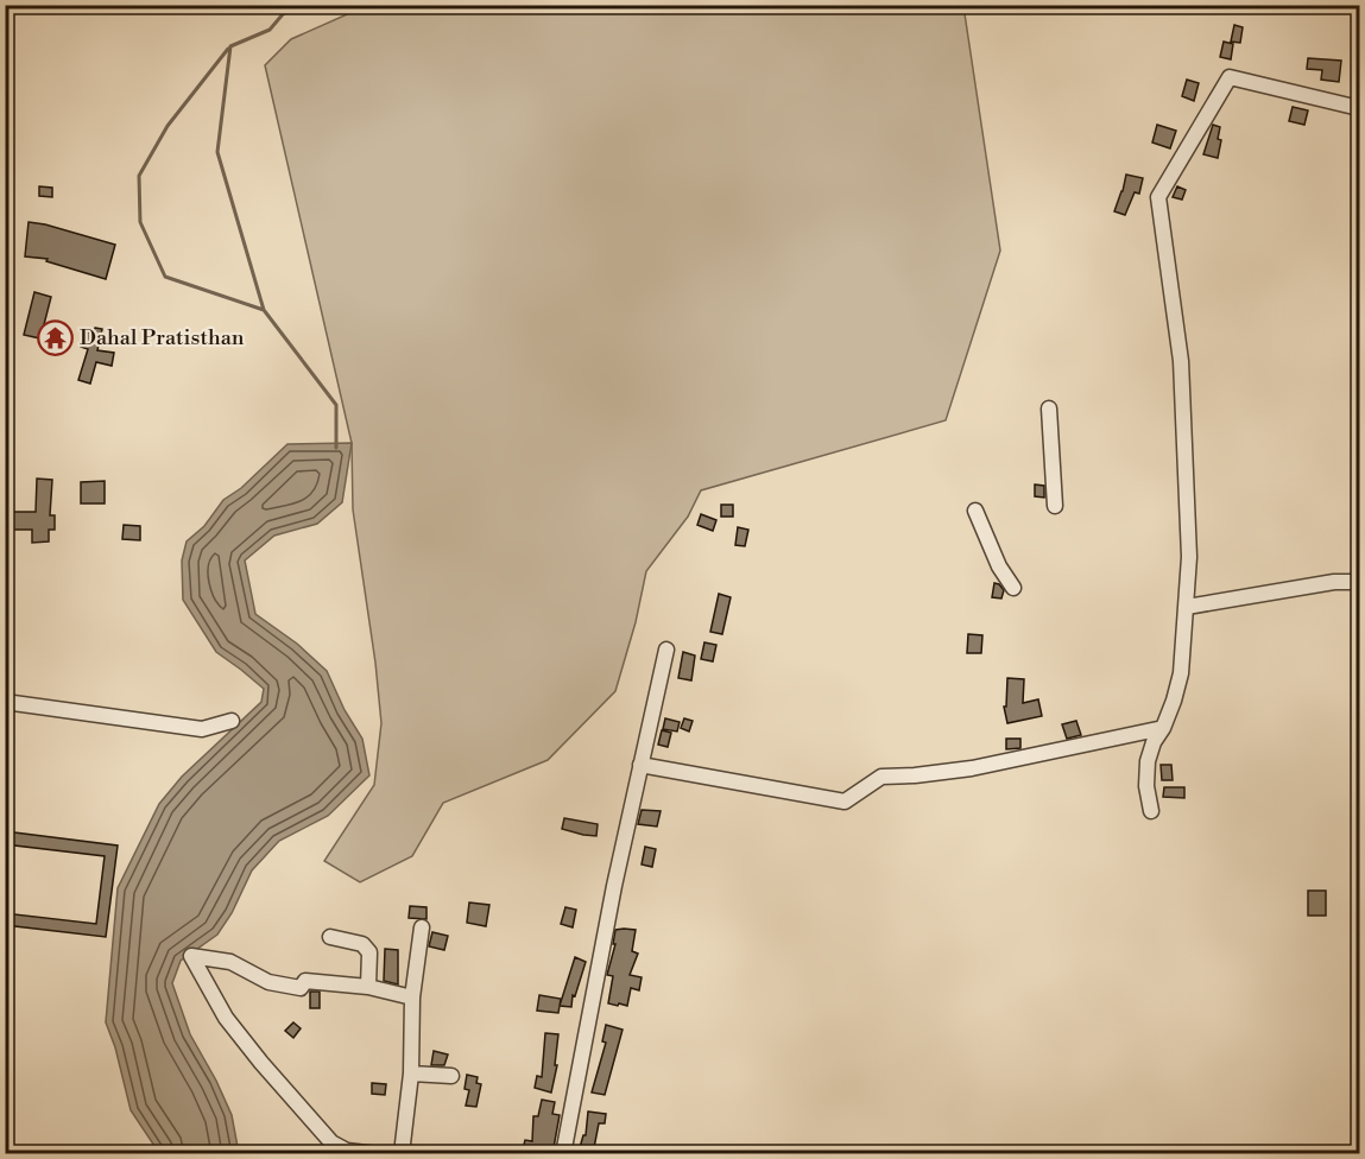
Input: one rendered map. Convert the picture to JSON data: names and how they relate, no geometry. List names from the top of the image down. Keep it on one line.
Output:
{"places":{"temple":["Dahal Pratisthan"]}}
